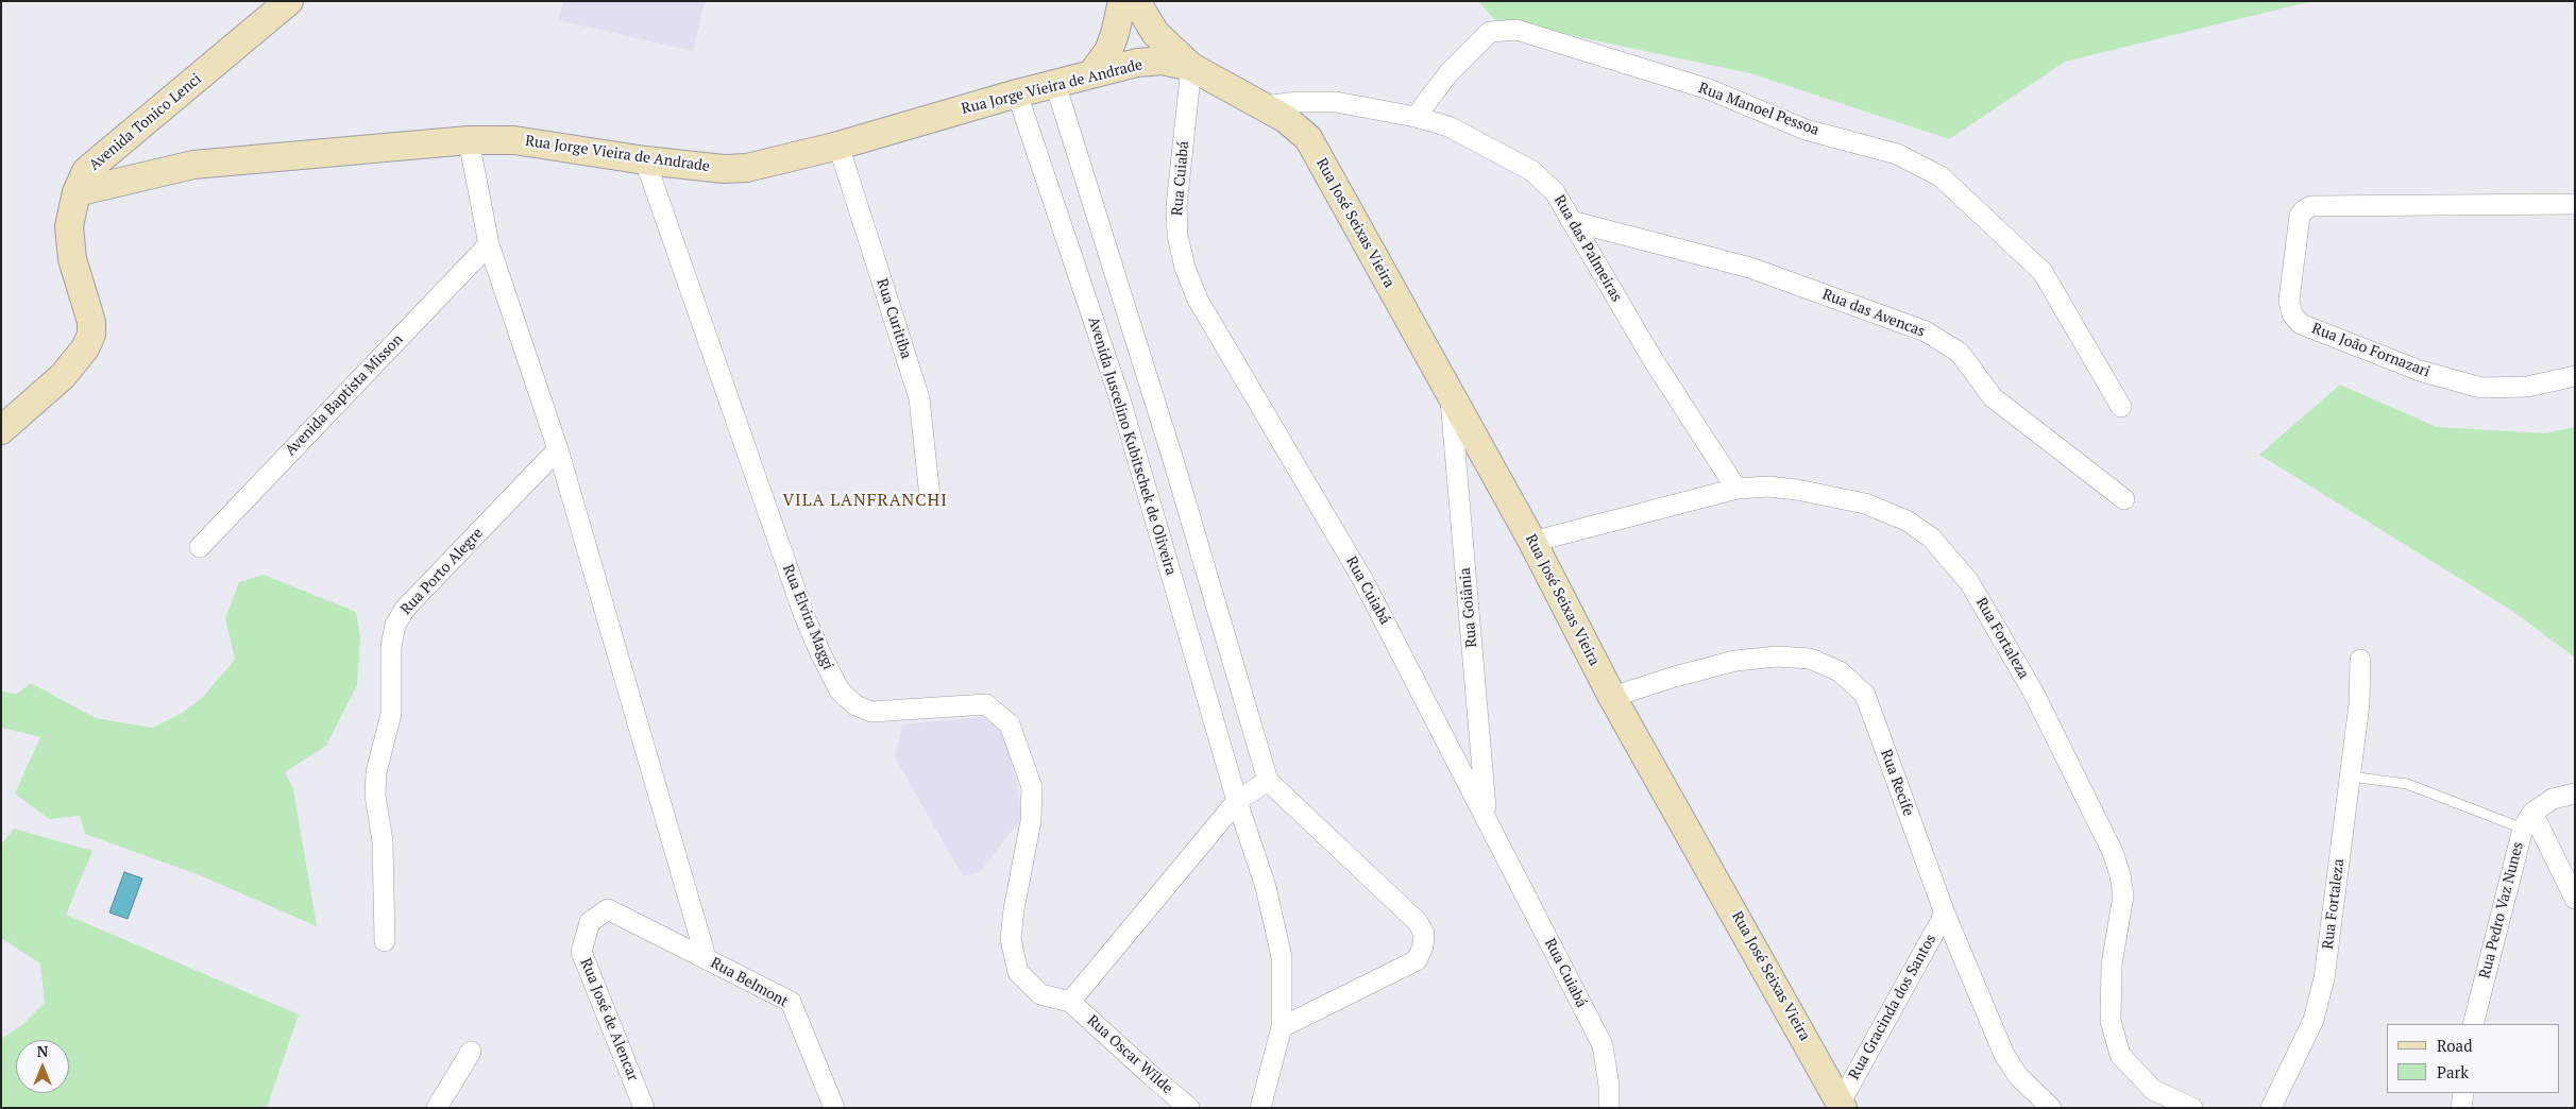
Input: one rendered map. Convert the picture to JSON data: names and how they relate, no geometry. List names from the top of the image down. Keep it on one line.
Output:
{"streets":{"street":["Rua Jorge Vieira de Andrade","Rua Manoel Pessoa","Avenida Tonico Lenci","Rua Cuiabá","Rua José Seixas Vieira","Rua das Palmeiras","Rua das Avencas","Rua Curitiba","Rua João Fornazari","Avenida Baptista Misson","Avenida Juscelino Kubitschek de Oliveira","Rua Porto Alegre","Rua Goiânia","Rua Elvira Maggi","Rua Fortaleza","Rua Recife","Rua Pedro Vaz Nunes","Rua Belmont","Rua Gracinda dos Santos","Rua José de Alencar","Rua Oscar Wilde"]},"crossings":[["Rua Jorge Vieira de Andrade","Avenida Tonico Lenci"],["Rua Jorge Vieira de Andrade","Rua Cuiabá"],["Rua Jorge Vieira de Andrade","Rua José Seixas Vieira"],["Rua Jorge Vieira de Andrade","Rua das Palmeiras"],["Rua Jorge Vieira de Andrade","Rua Curitiba"],["Rua Jorge Vieira de Andrade","Avenida Juscelino Kubitschek de Oliveira"],["Rua Jorge Vieira de Andrade","Rua Elvira Maggi"],["Rua Manoel Pessoa","Rua das Palmeiras"],["Rua Cuiabá","Rua Goiânia"],["Rua José Seixas Vieira","Rua das Palmeiras"],["Rua José Seixas Vieira","Rua Goiânia"],["Rua José Seixas Vieira","Rua Fortaleza"],["Rua José Seixas Vieira","Rua Recife"],["Rua José Seixas Vieira","Rua Gracinda dos Santos"],["Rua das Palmeiras","Rua das Avencas"],["Rua das Palmeiras","Rua Fortaleza"],["Rua Elvira Maggi","Rua Oscar Wilde"],["Rua Recife","Rua Gracinda dos Santos"],["Rua Belmont","Rua José de Alencar"]],"districts":["VILA LANFRANCHI"],"legend":["Road","Park"],"north":"top"}
